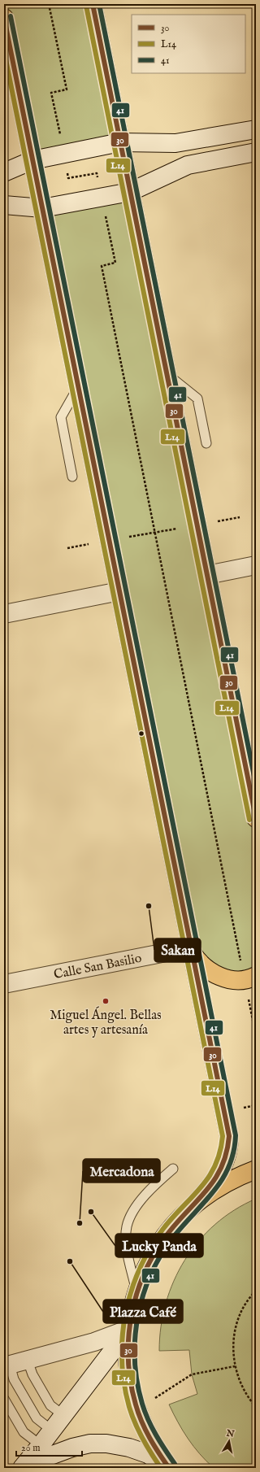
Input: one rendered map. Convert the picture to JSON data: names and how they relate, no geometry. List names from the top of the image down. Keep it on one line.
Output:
{"streets":{"main road":["Calle San Basilio"]},"places":["Sakan","Miguel Ángel. Bellas artes y artesanía","Lucky Panda","Mercadona","Plazza Café"],"lines":["transit line 30","transit line 41","transit line L14"],"legend":["30","L14","41"],"scale_bar":"20 m","north":"top"}
